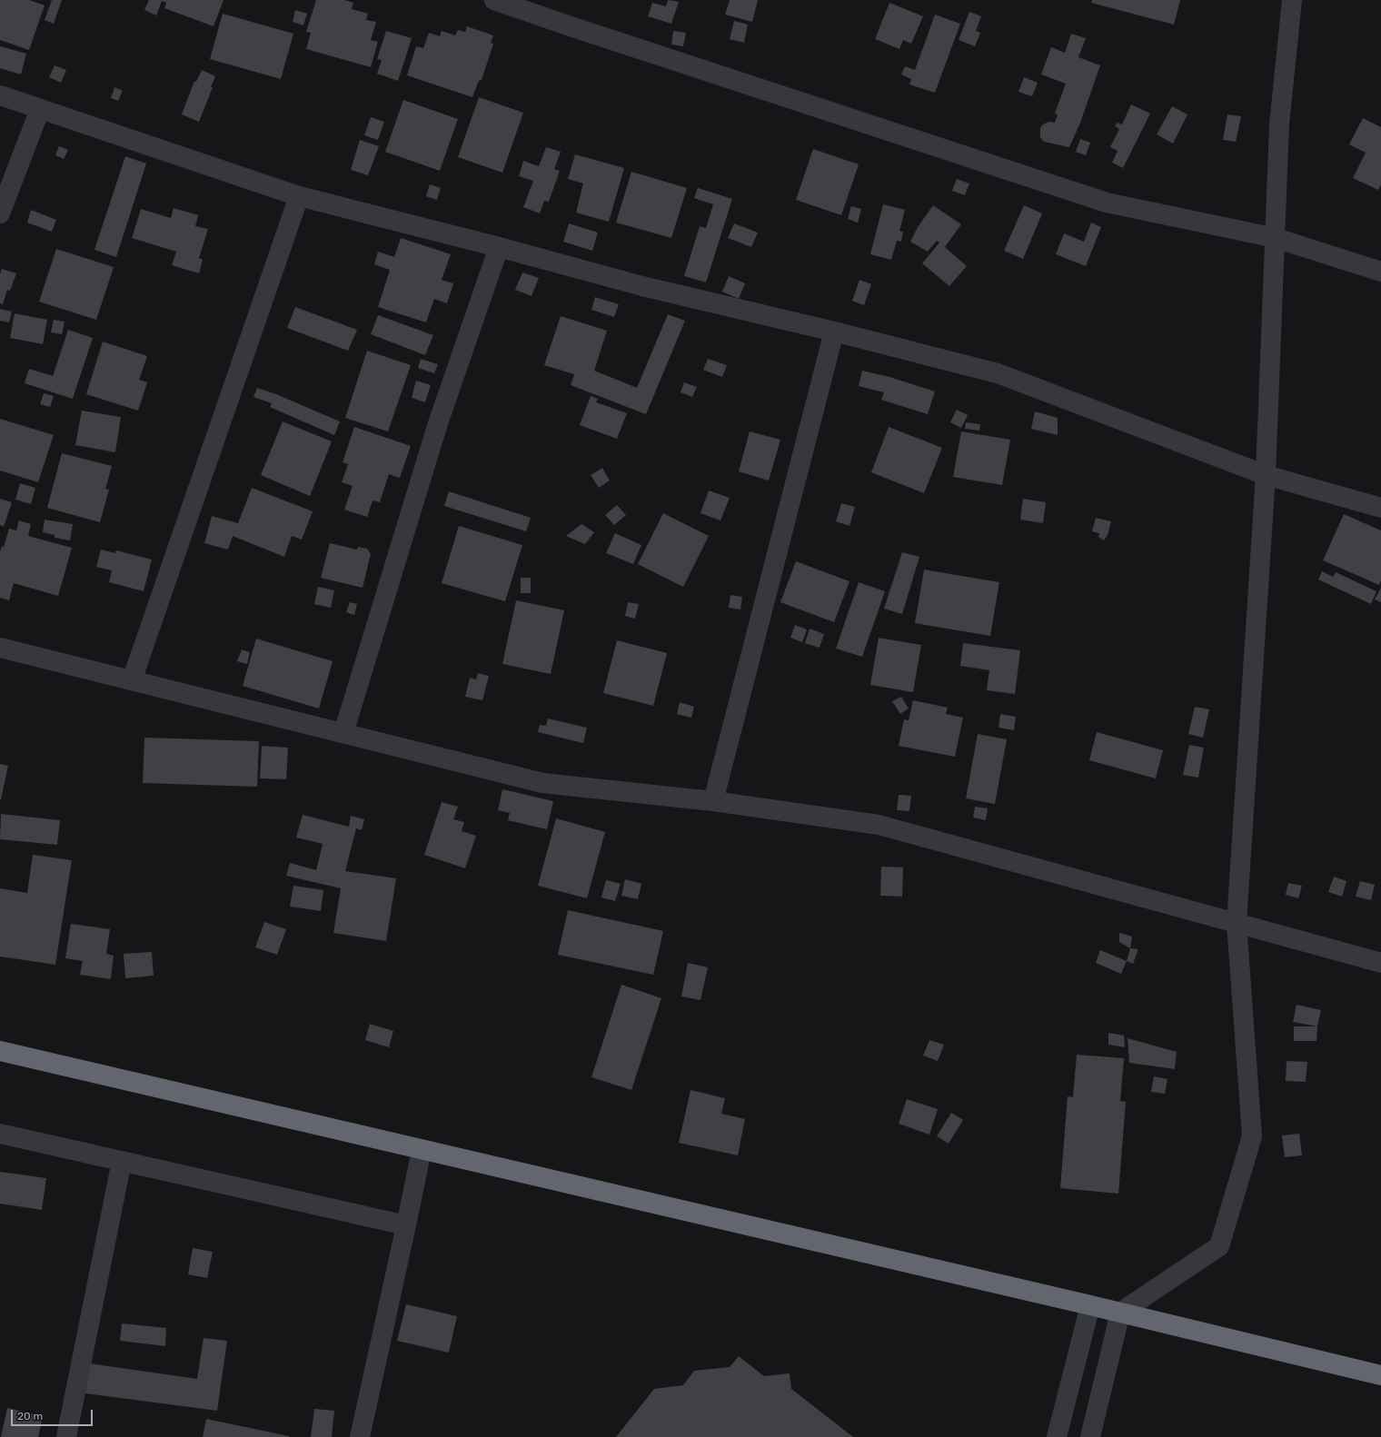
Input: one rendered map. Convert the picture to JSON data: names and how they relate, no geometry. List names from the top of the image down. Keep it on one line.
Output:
{"scale_bar":"20 m"}
